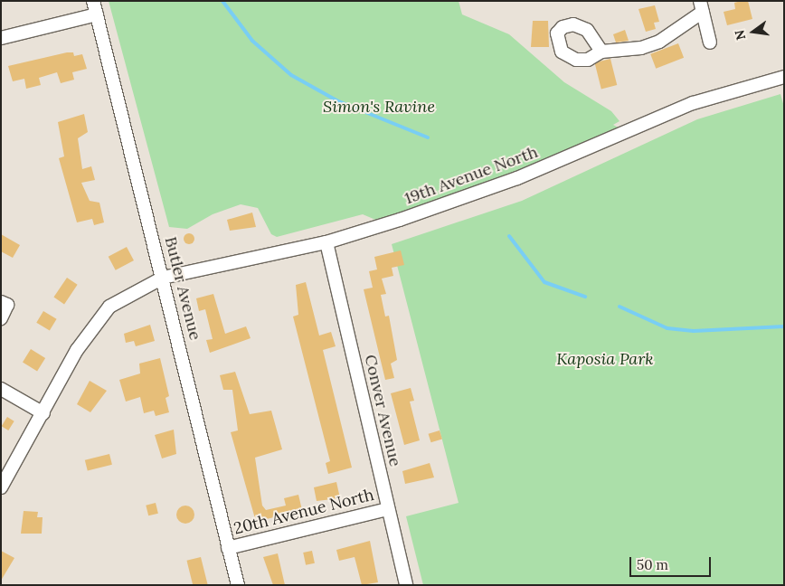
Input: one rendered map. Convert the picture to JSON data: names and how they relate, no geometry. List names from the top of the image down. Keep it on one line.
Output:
{"streets":{"street":["19th Avenue North","Butler Avenue","Conver Avenue","20th Avenue North"]},"crossings":[["19th Avenue North","Butler Avenue"],["19th Avenue North","Conver Avenue"],["Butler Avenue","20th Avenue North"],["Conver Avenue","20th Avenue North"]],"parks":["Simon's Ravine","Kaposia Park"],"scale_bar":"50 m","north":"left"}
